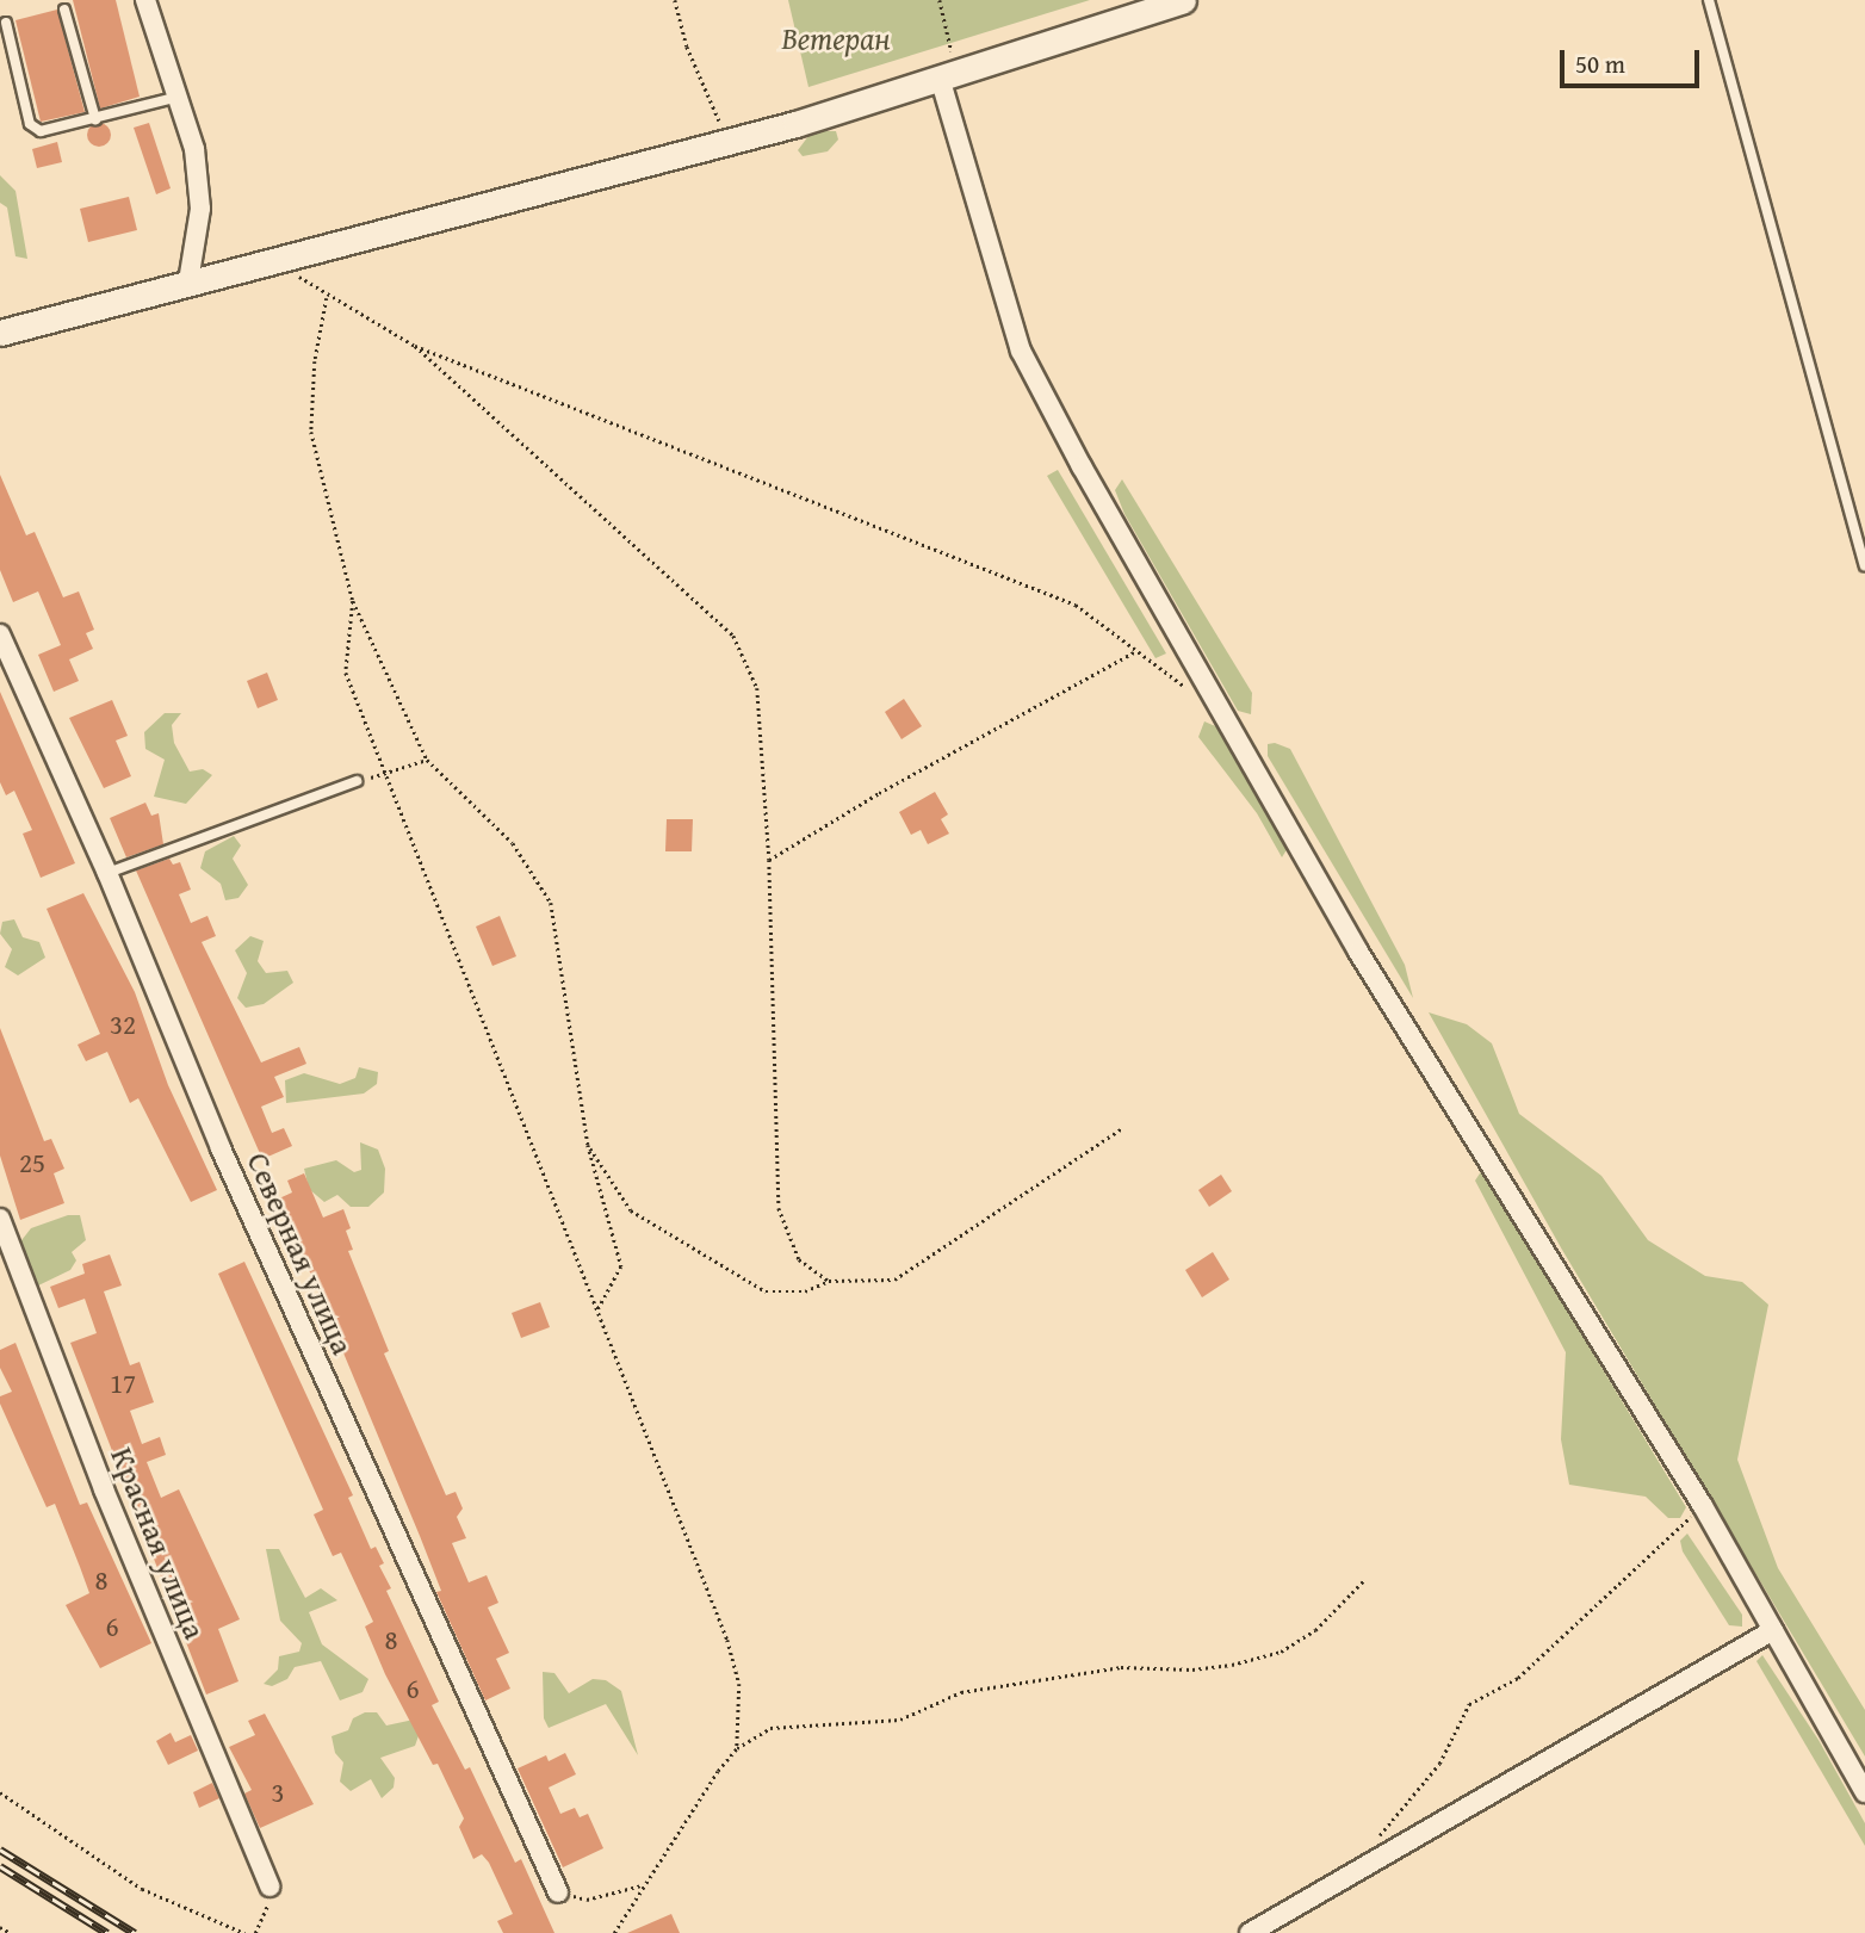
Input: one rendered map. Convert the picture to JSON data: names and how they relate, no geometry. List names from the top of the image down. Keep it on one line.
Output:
{"streets":{"street":["Северная улица","Красная улица"]},"parks":["Ветеран"],"house_numbers":["32","25","17","8","6","8","6","3"],"scale_bar":"50 m"}
